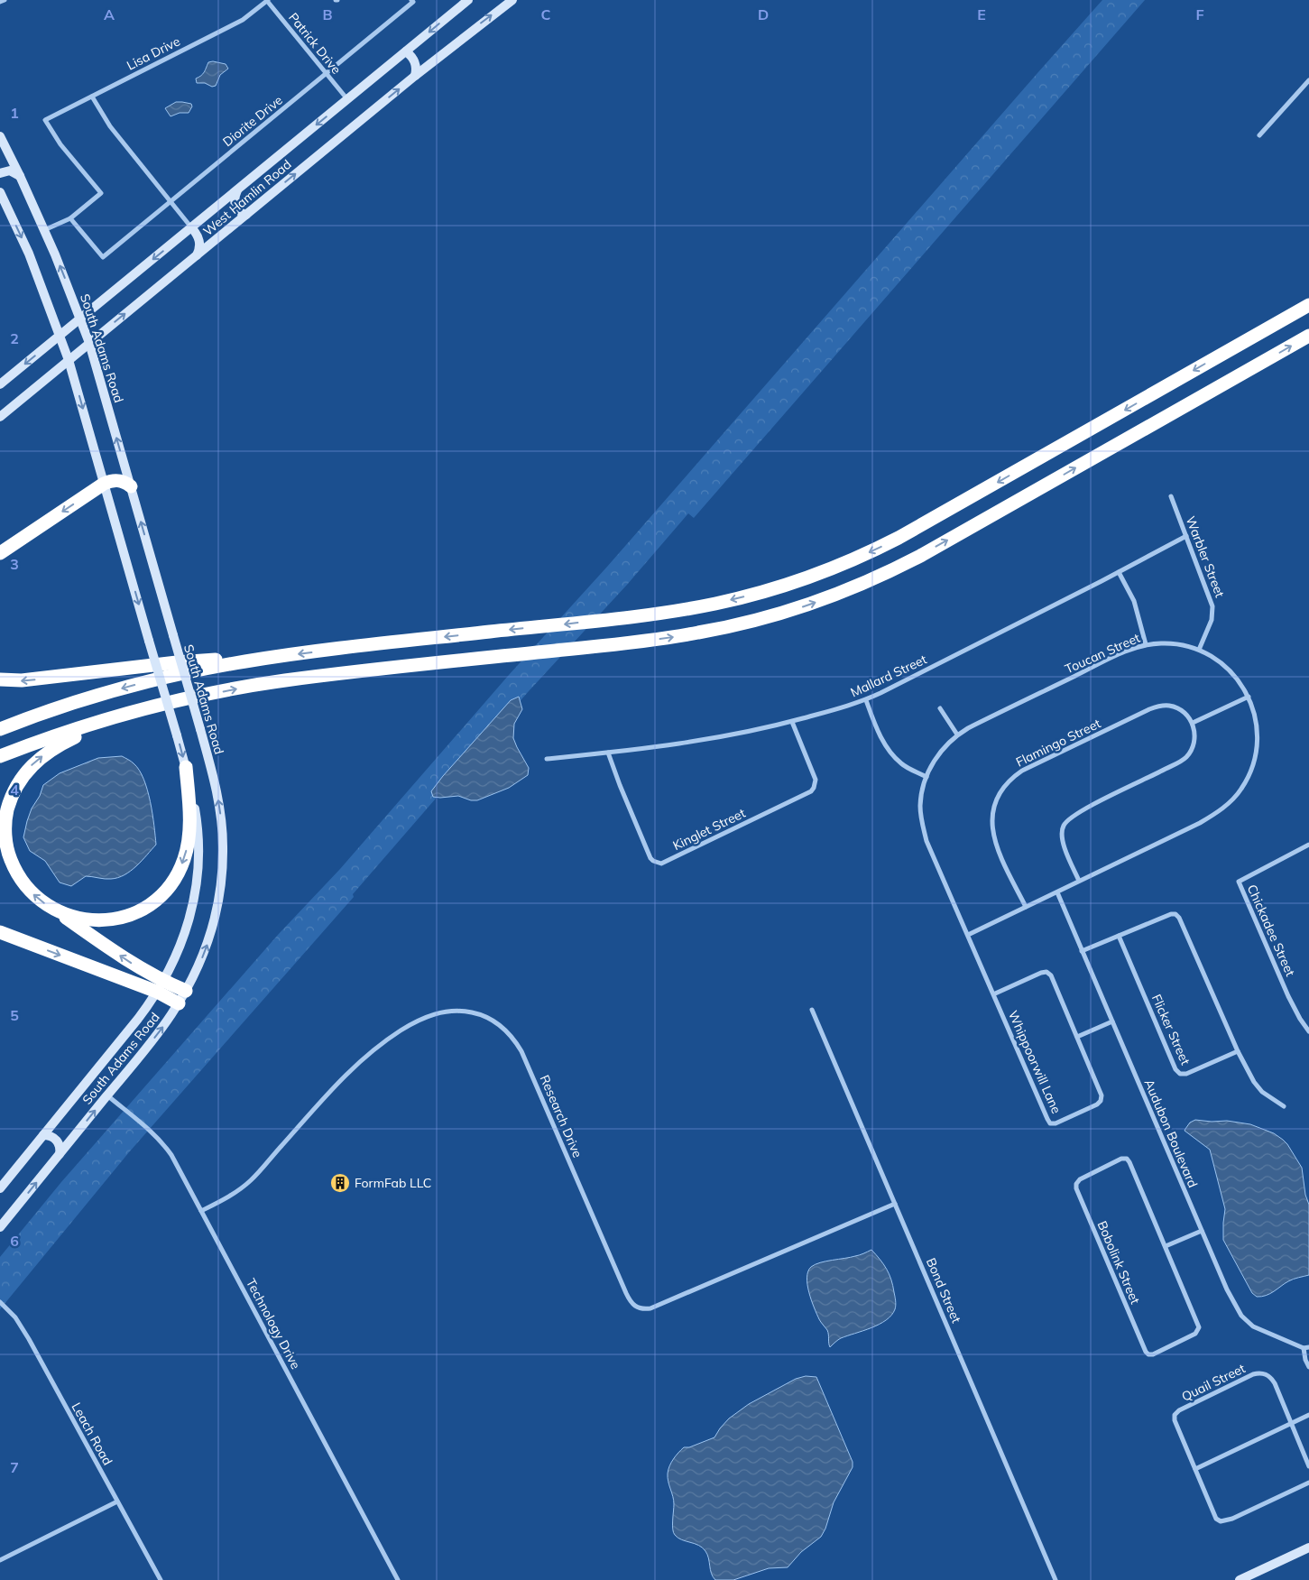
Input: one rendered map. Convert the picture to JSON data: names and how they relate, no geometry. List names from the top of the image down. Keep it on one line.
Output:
{"streets":{"main road":["West Hamlin Road","South Adams Road"],"street":["Patrick Drive","Lisa Drive","Diorite Drive","Warbler Street","Toucan Street","Mallard Street","Flamingo Street","Kinglet Street","Chickadee Street","Flicker Street","Whippoorwill Lane","Research Drive","Audubon Boulevard","Bobolink Street","Bond Street","Technology Drive","Quail Street","Leach Road"]},"crossings":[["Patrick Drive","Lisa Drive"],["Patrick Drive","Diorite Drive"],["Patrick Drive","West Hamlin Road"],["Lisa Drive","Diorite Drive"],["West Hamlin Road","South Adams Road"],["South Adams Road","Technology Drive"],["Warbler Street","Toucan Street"],["Warbler Street","Mallard Street"],["Toucan Street","Flamingo Street"],["Toucan Street","Whippoorwill Lane"],["Toucan Street","Audubon Boulevard"],["Mallard Street","Kinglet Street"],["Research Drive","Bond Street"],["Research Drive","Technology Drive"]],"places":{"building":["FormFab LLC"]},"grid":{"columns":["A","B","C","D","E","F"],"rows":["1","2","3","4","5","6","7"]}}
